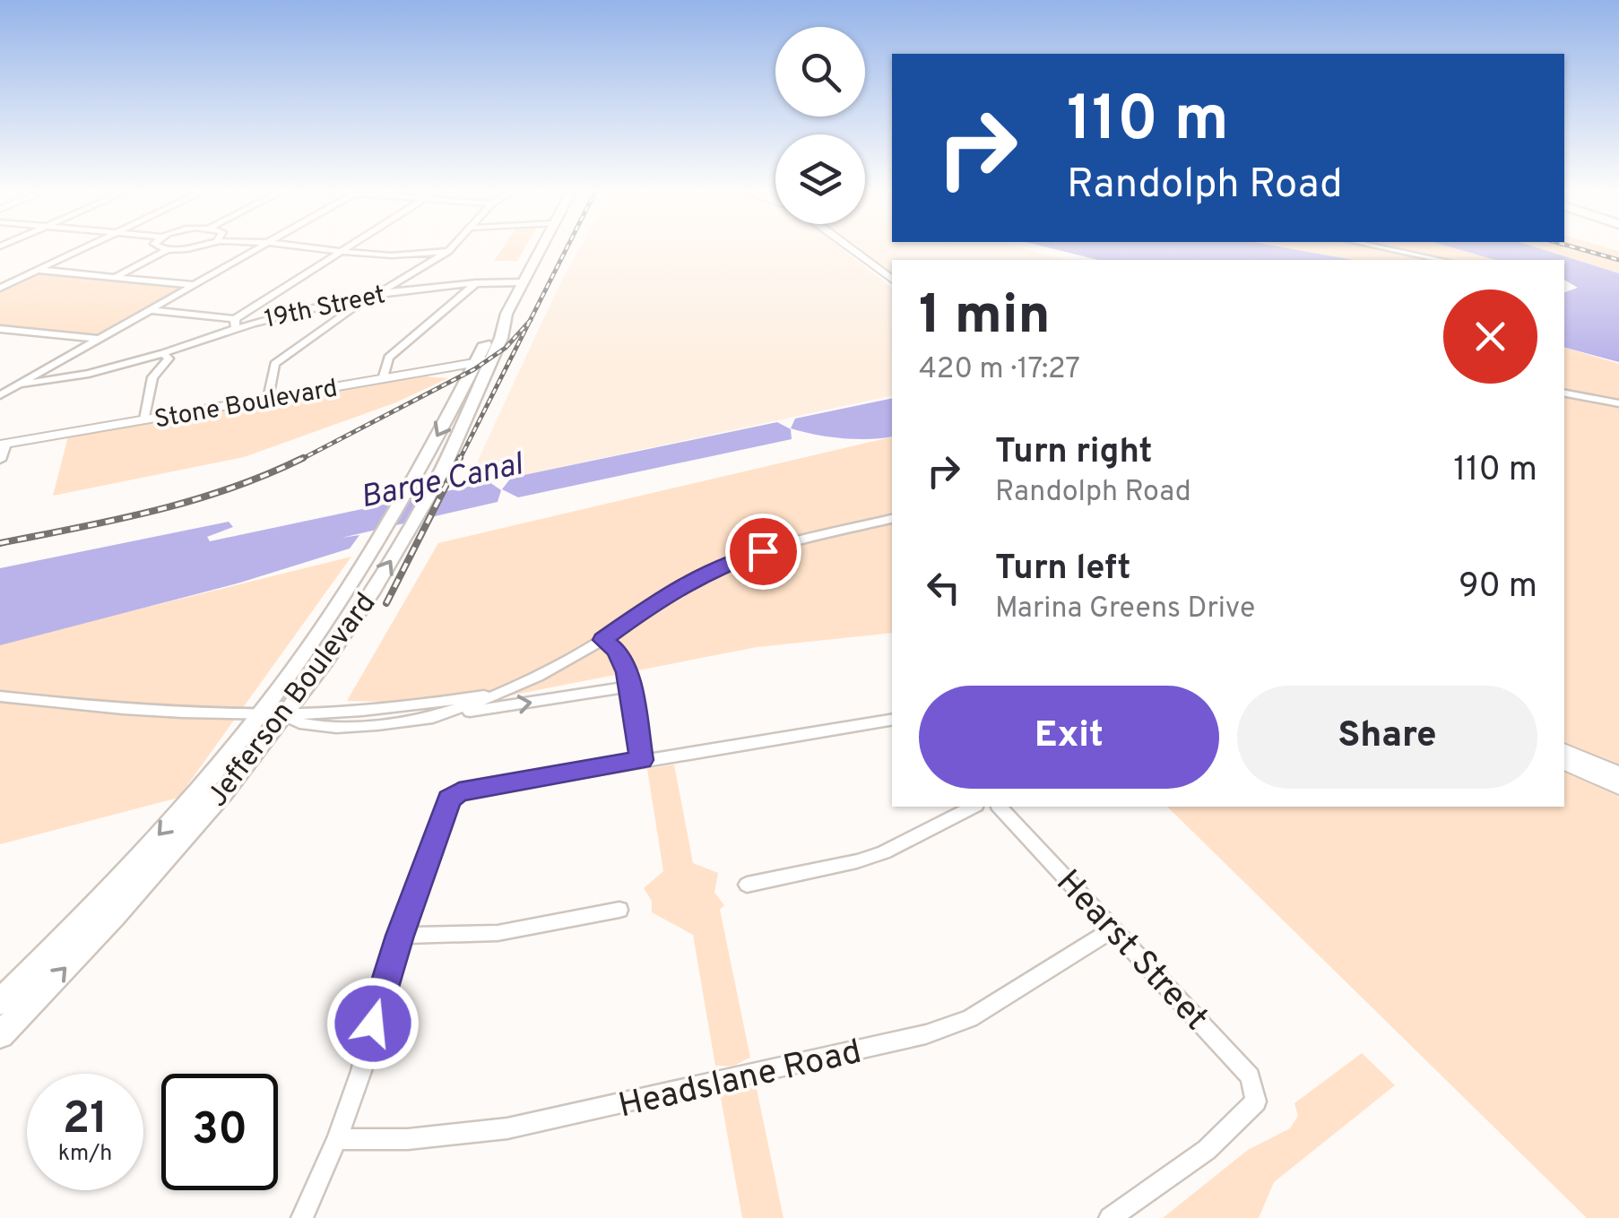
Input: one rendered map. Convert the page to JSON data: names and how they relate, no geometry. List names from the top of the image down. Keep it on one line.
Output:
{"streets":{"main road":["Jefferson Boulevard"],"street":["19th Street","Stone Boulevard","Hearst Street","Headslane Road"]},"crossings":[["19th Street","Jefferson Boulevard"],["Stone Boulevard","Jefferson Boulevard"],["Hearst Street","Headslane Road"]],"water":["Barge Canal"],"page":{"turn":["110 m","Randolph Road"],"heading":["1 min","420 m · 17:27"],"list":[{"name":"Turn right","note":"Randolph Road","value":"110 m"},{"name":"Turn left","note":"Marina Greens Drive","value":"90 m"}],"buttons":["Exit","Share"],"speed":"21 km/h","limit":"30"}}
